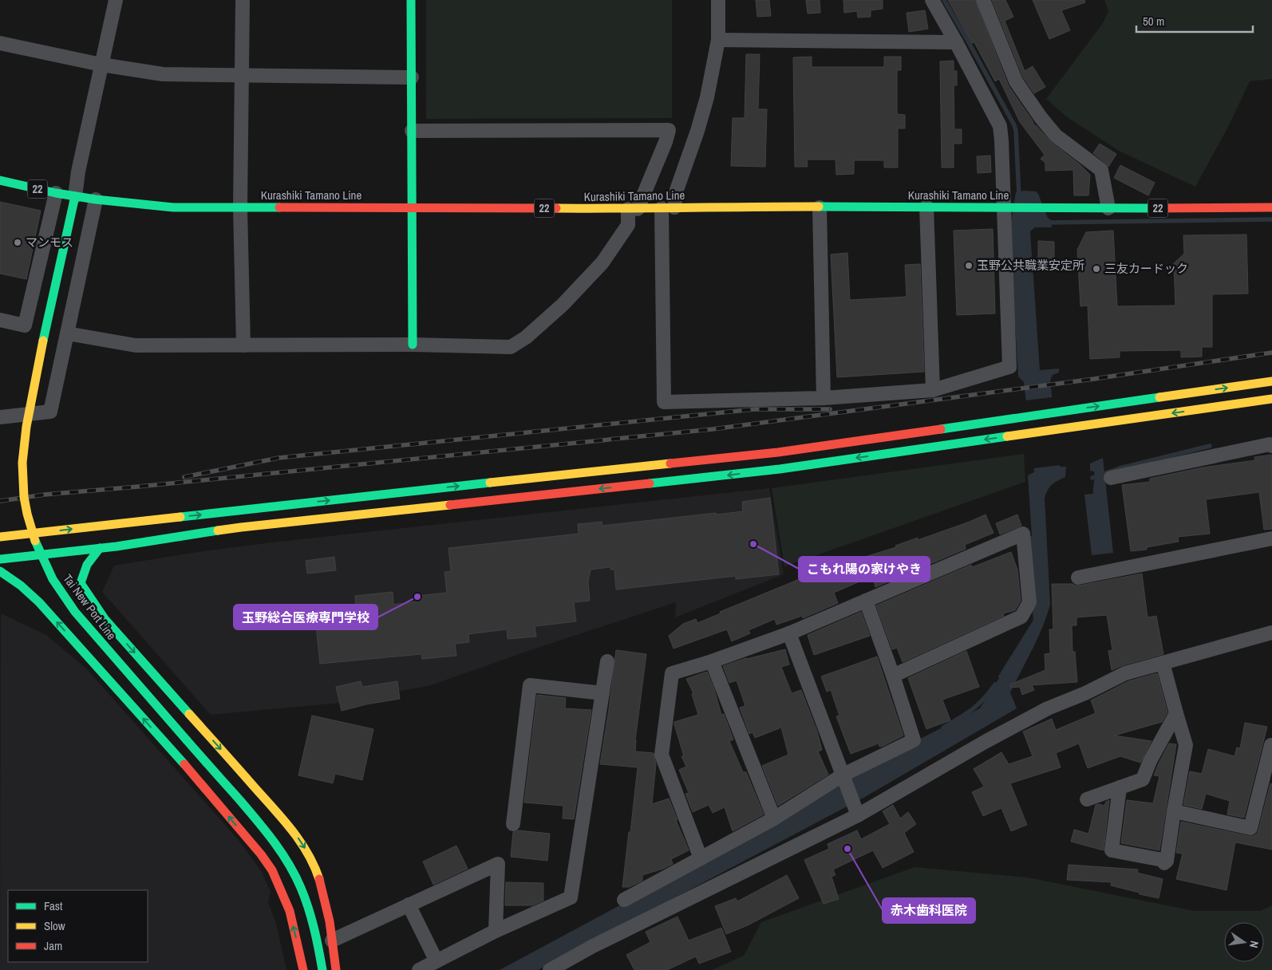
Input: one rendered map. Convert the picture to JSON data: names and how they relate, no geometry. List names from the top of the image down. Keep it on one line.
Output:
{"streets":{"main road":["22","Kurashiki Tamano Line","Tai New Port Line"]},"crossings":[["Kurashiki Tamano Line","Tai New Port Line"]],"places":["マンモス","玉野公共職業安定所","三友カードック","こもれ陽の家けやき","玉野総合医療専門学校","赤木歯科医院"],"legend":["Fast","Slow","Jam"],"scale_bar":"50 m","north":"right"}
